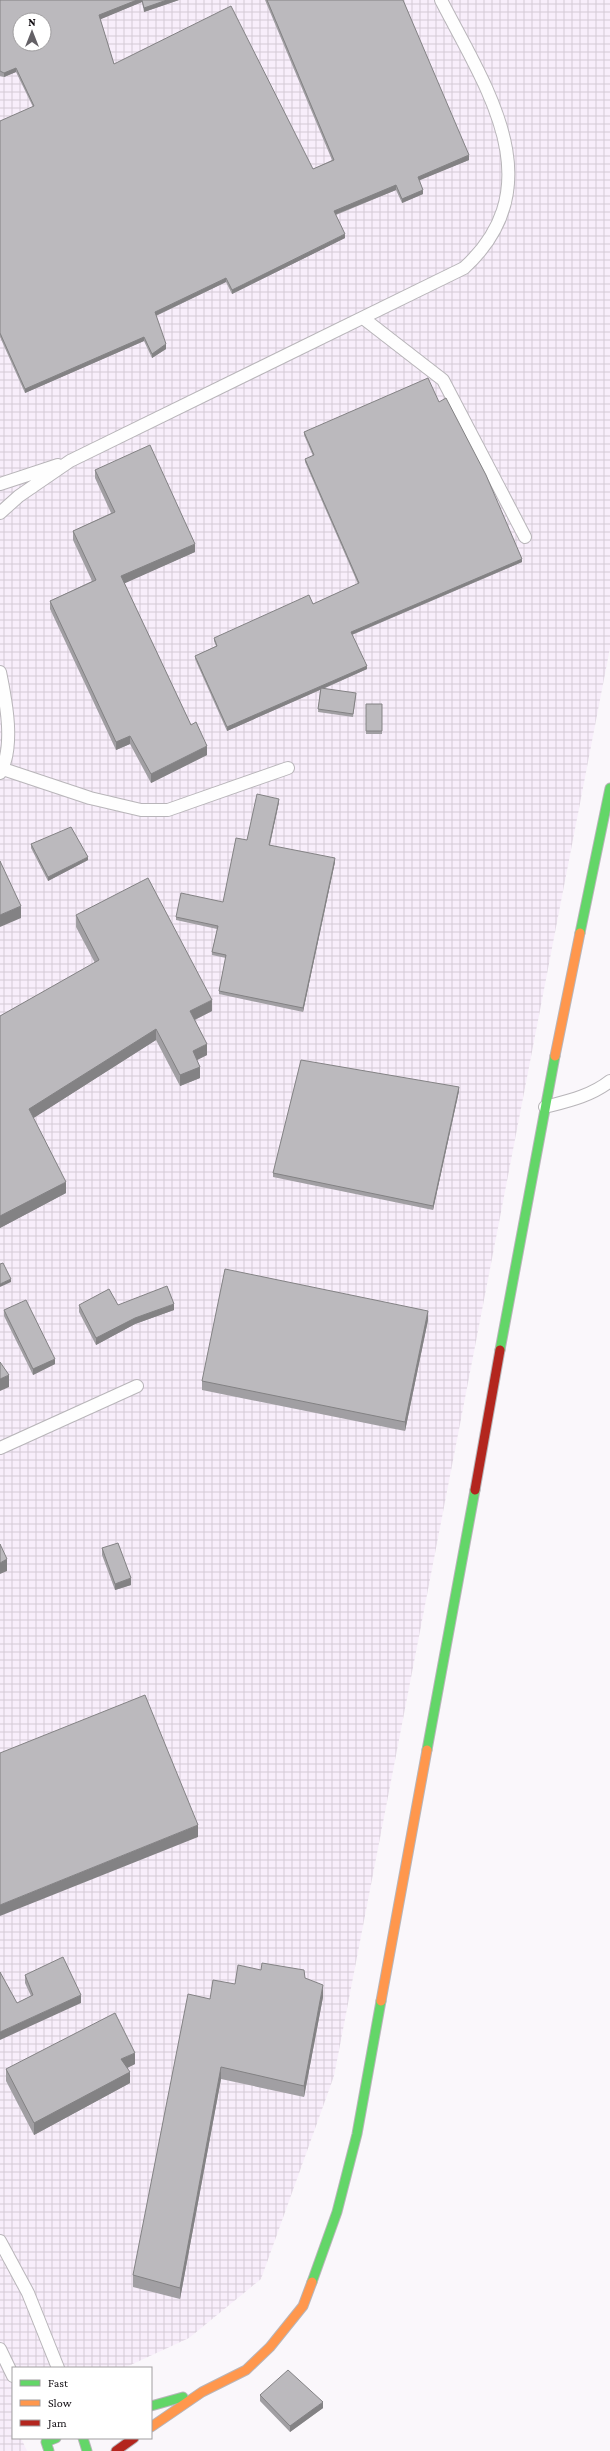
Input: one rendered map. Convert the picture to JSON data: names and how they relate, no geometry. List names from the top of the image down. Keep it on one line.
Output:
{"legend":["Fast","Slow","Jam"],"north":"top"}
